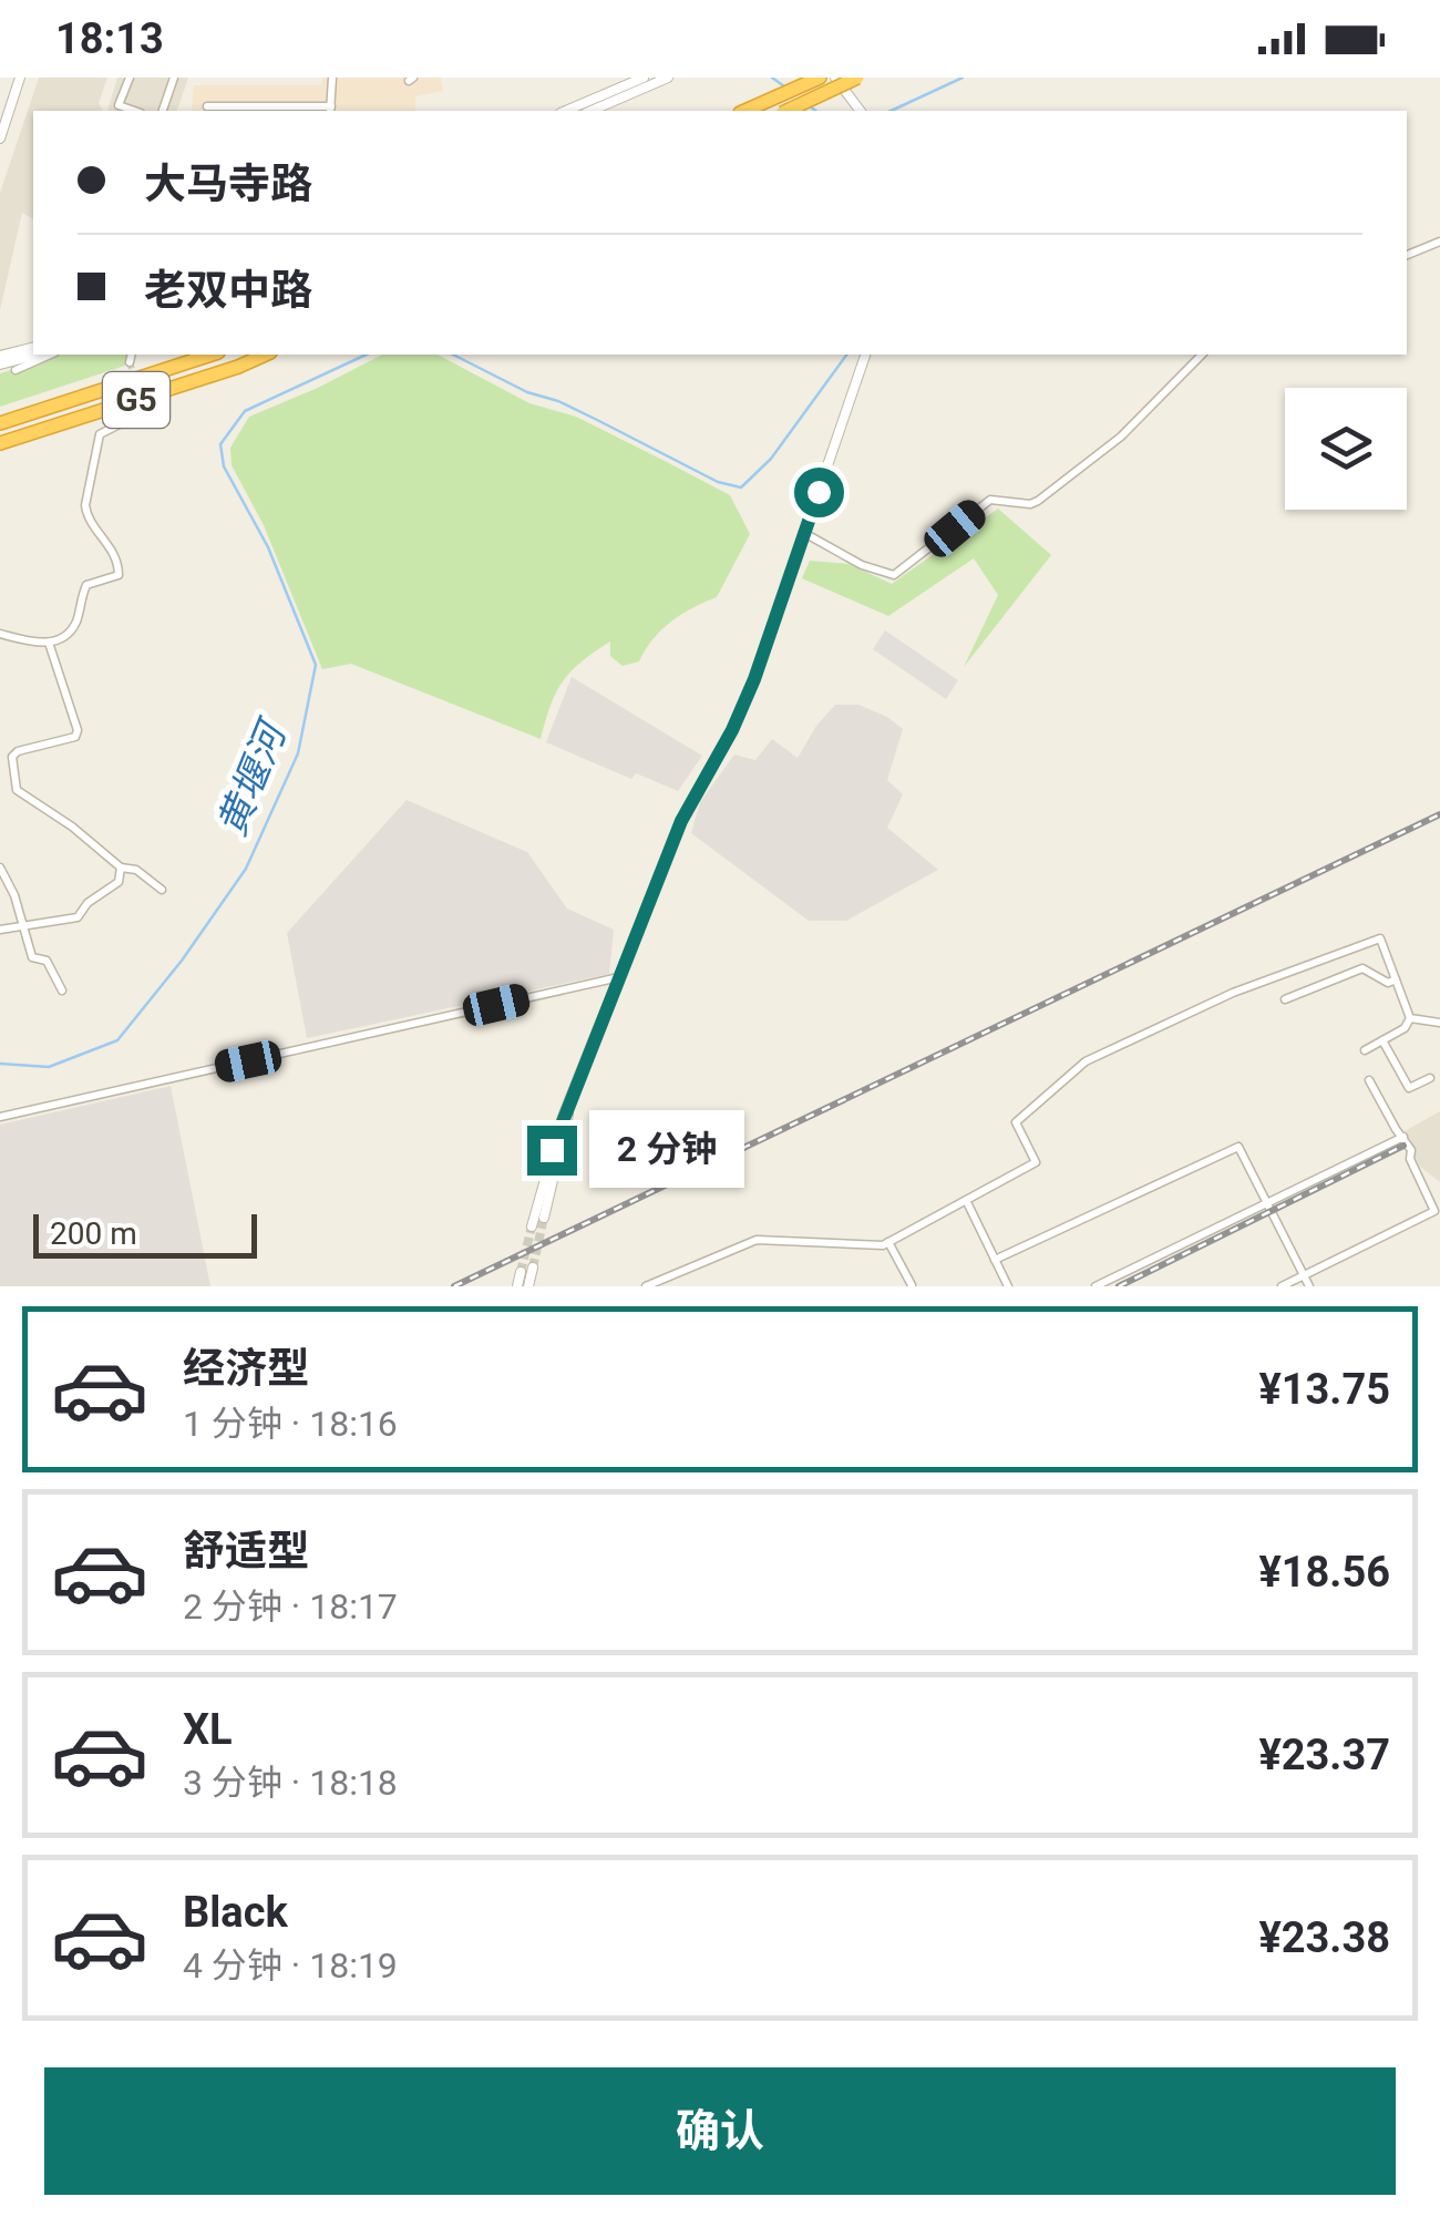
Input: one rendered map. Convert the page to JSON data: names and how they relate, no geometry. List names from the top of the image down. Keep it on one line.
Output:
{"streets":{"highway":["G5"]},"water":["黄堰河"],"scale_bar":"200 m","page":{"status":"18:13","banner":["大马寺路","老双中路"],"bubble":"2 分钟","scale":"200 m","list":[{"name":"经济型","note":"1 分钟 · 18:16","value":"¥13.75"},{"name":"舒适型","note":"2 分钟 · 18:17","value":"¥18.56"},{"name":"XL","note":"3 分钟 · 18:18","value":"¥23.37"},{"name":"Black","note":"4 分钟 · 18:19","value":"¥23.38"}],"buttons":"确认"}}
